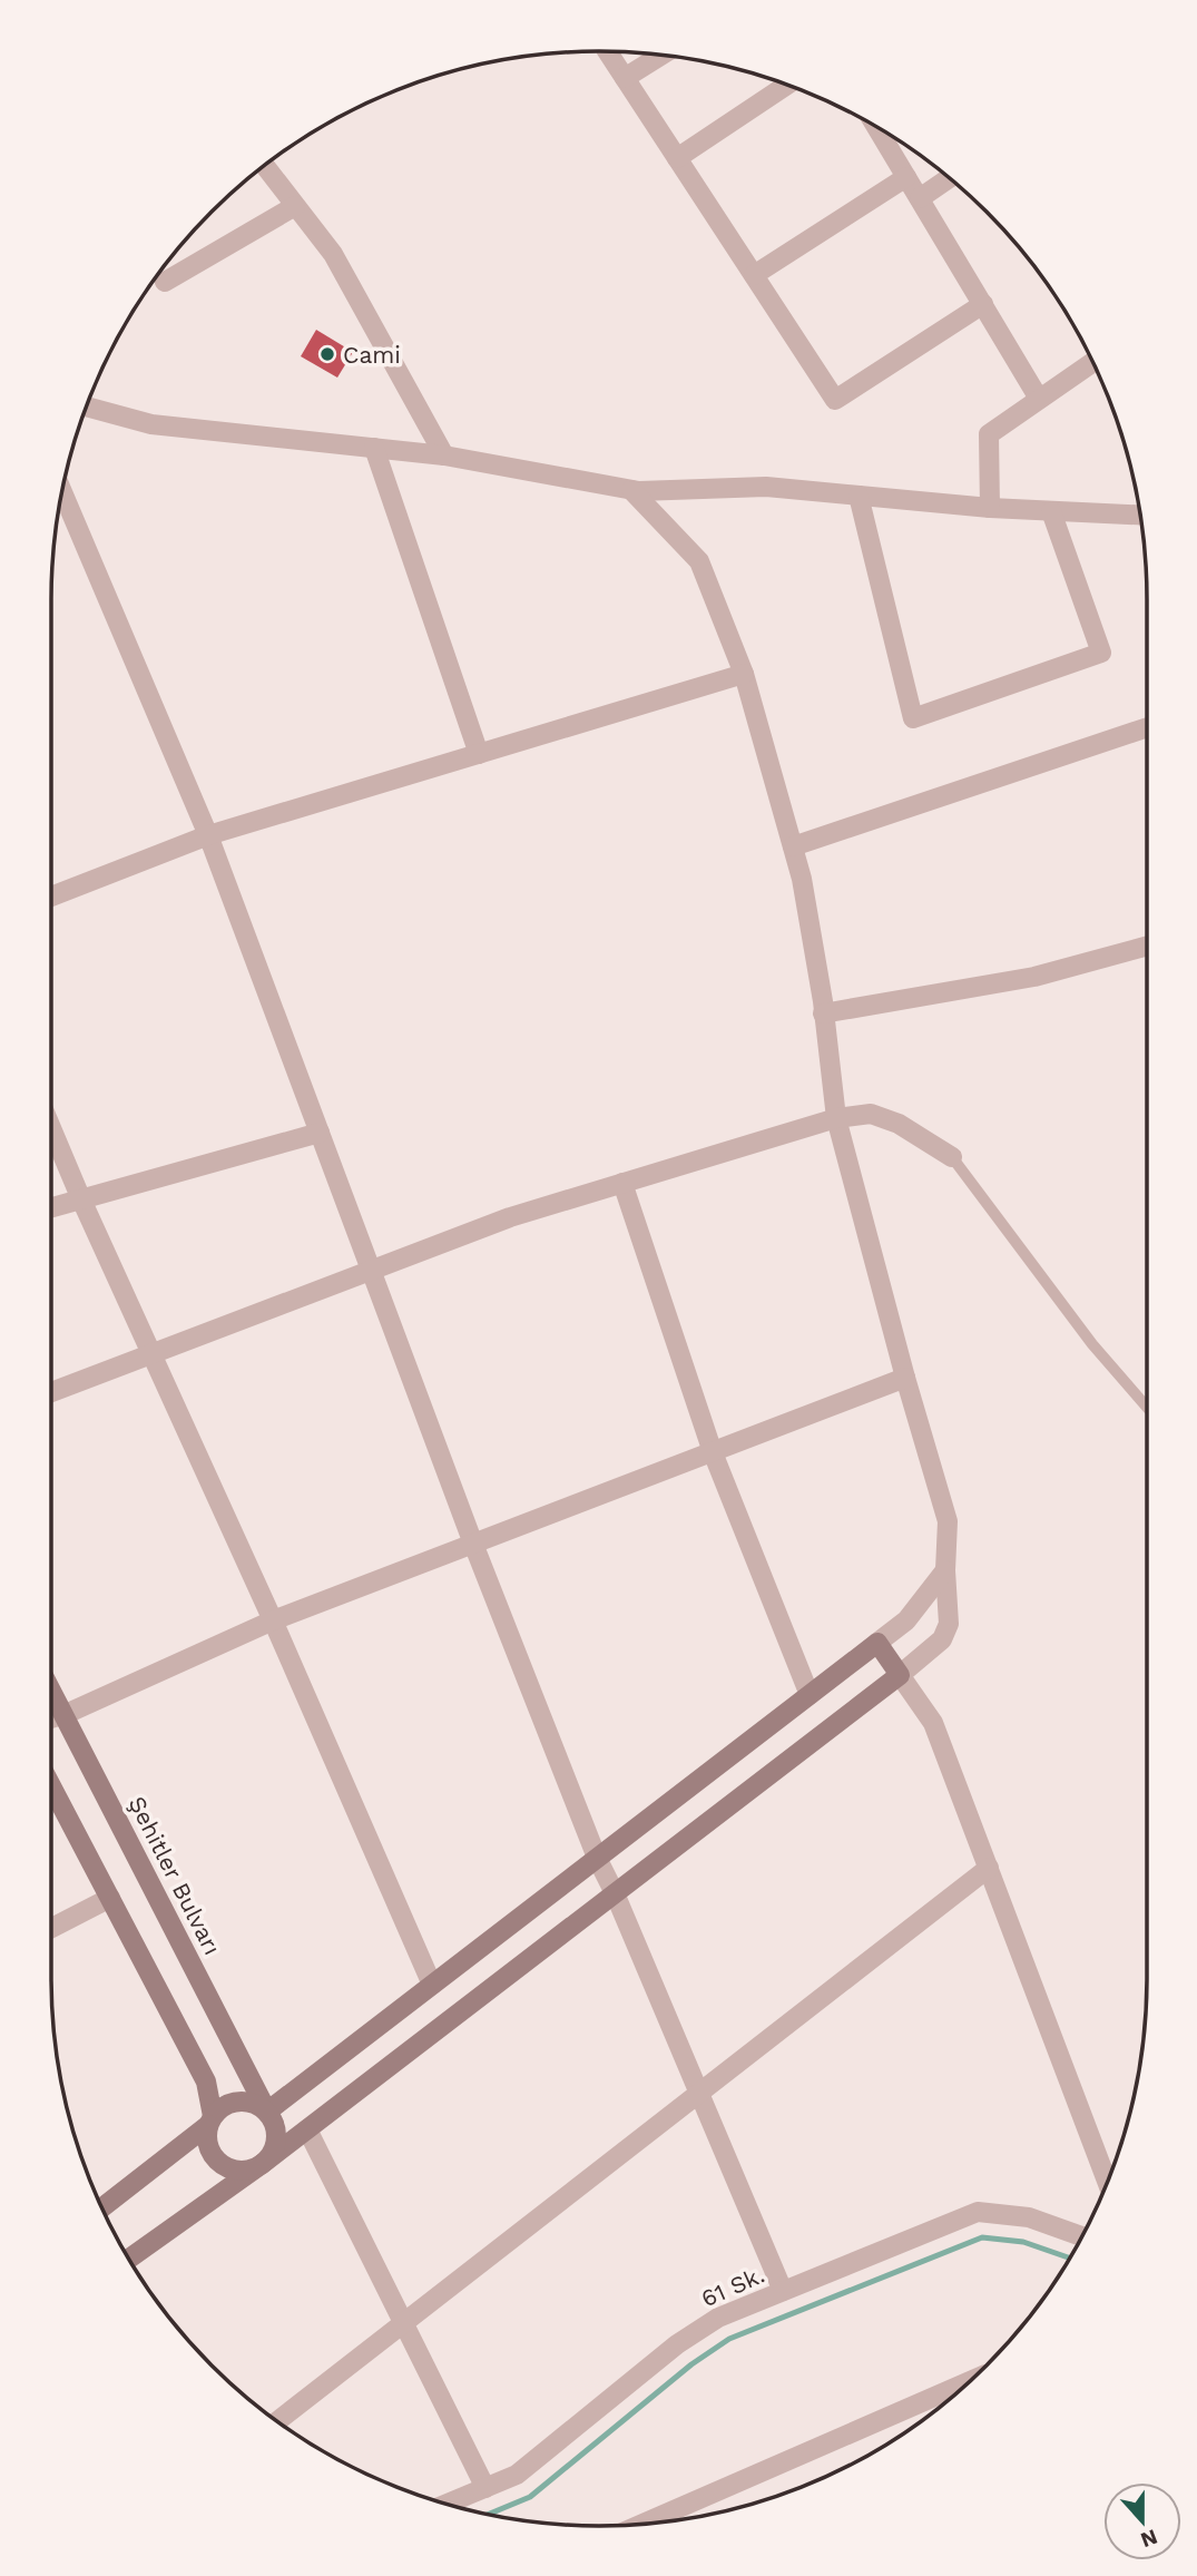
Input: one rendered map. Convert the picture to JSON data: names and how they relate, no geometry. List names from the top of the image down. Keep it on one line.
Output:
{"streets":{"main road":["Şehitler Bulvarı"],"street":["61 Sk."]},"places":["Cami"],"north":"bottom"}
